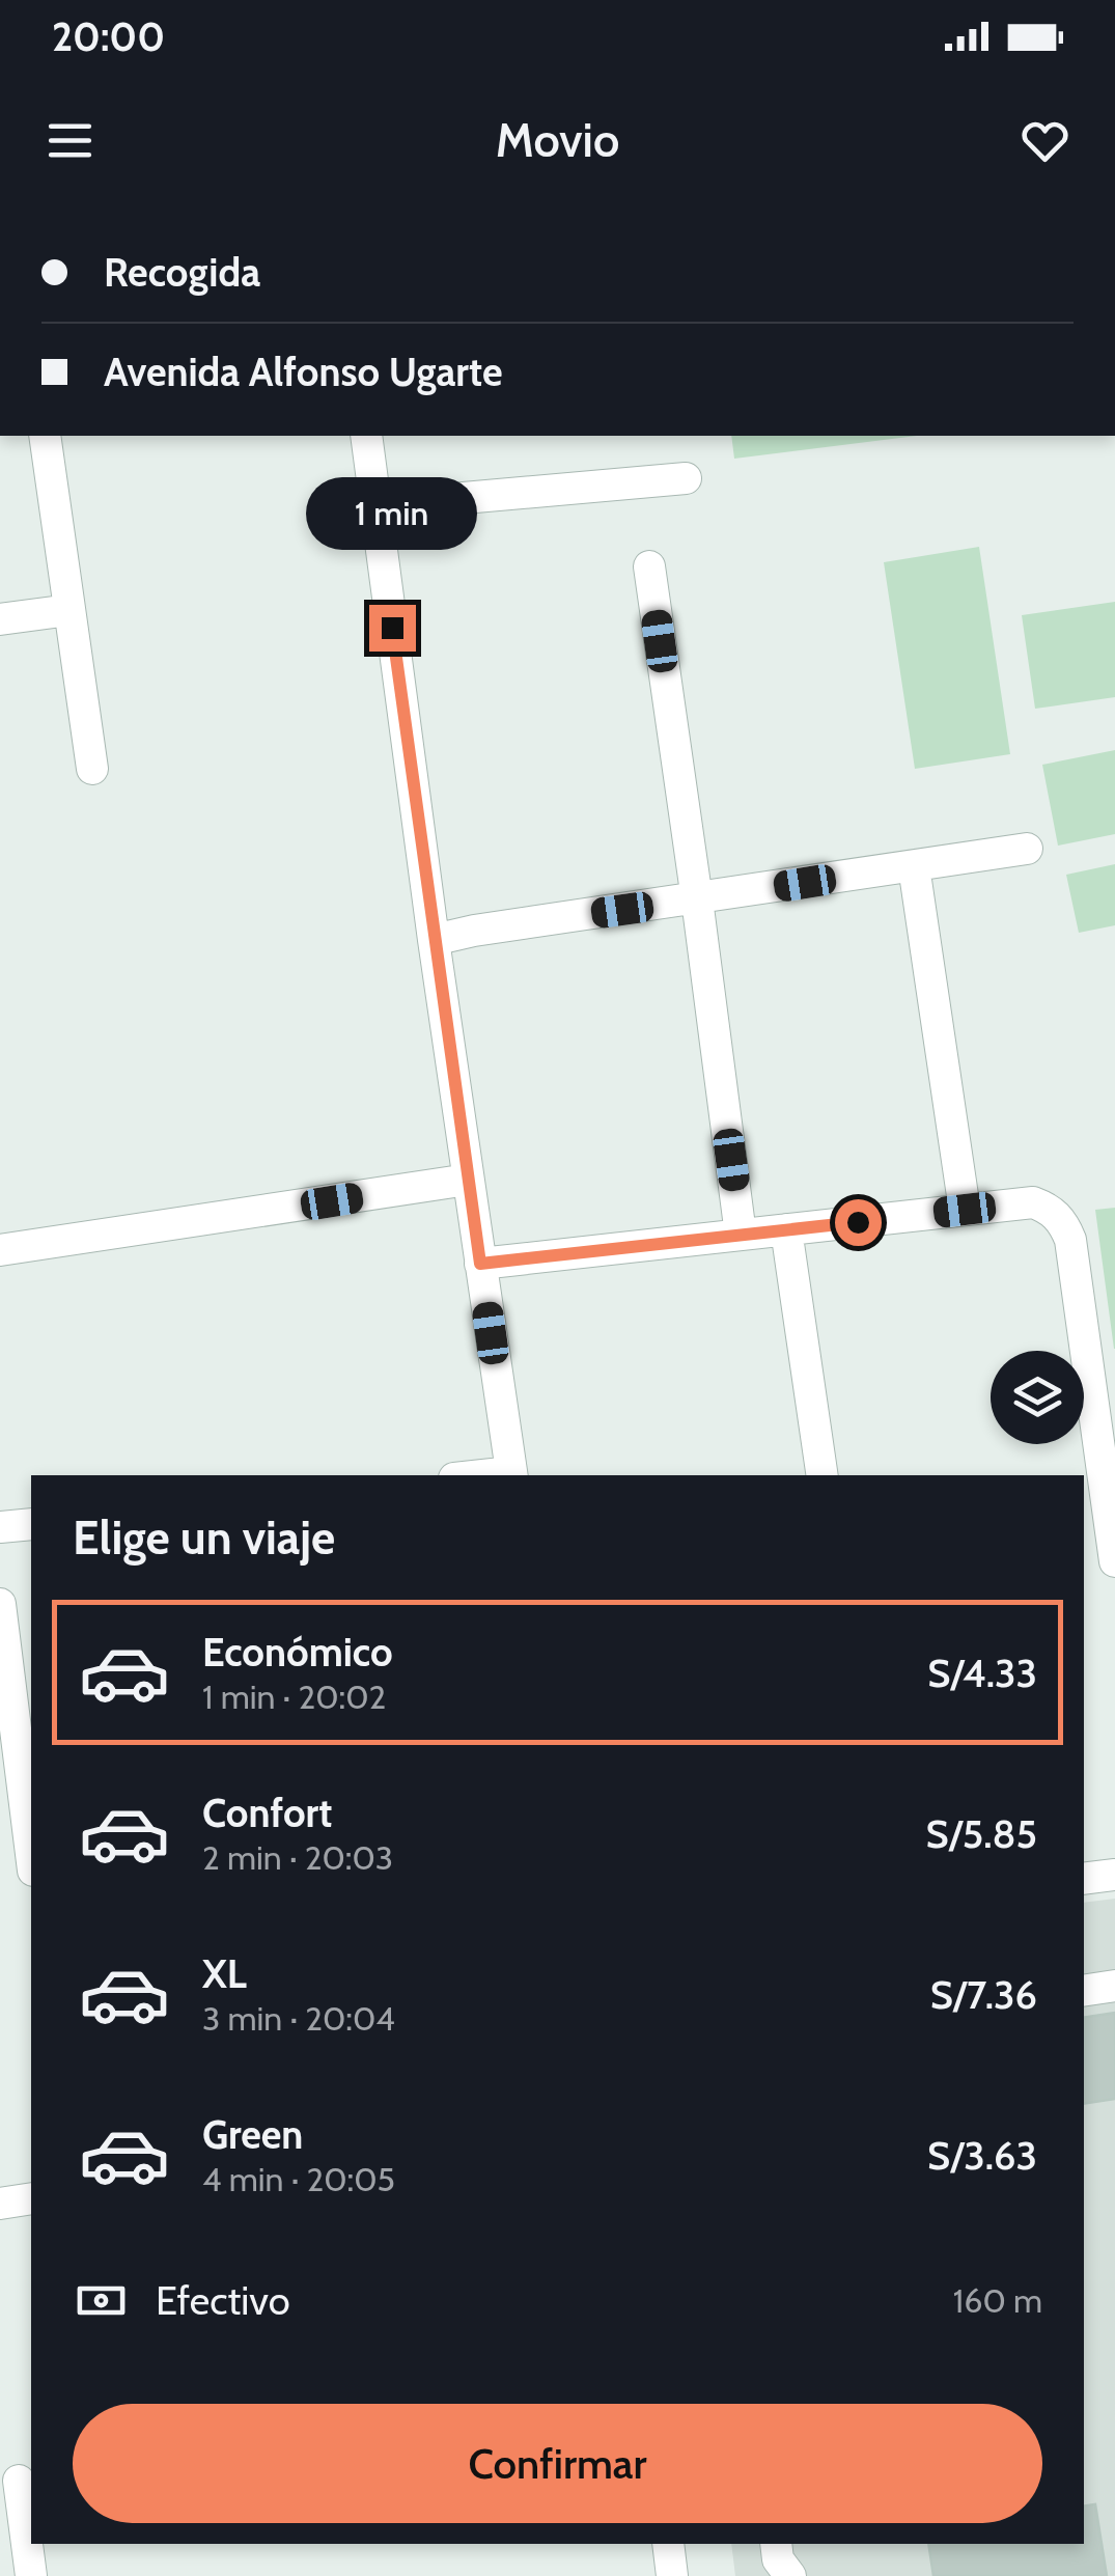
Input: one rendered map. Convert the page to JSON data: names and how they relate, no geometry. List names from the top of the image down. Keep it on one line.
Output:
{"page":{"status":"20:00","header":"Movio","banner":["Recogida","Avenida Alfonso Ugarte"],"bubble":"1 min","heading":"Elige un viaje","list":[{"name":"Económico","note":"1 min · 20:02","value":"S/4.33"},{"name":"Confort","note":"2 min · 20:03","value":"S/5.85"},{"name":"XL","note":"3 min · 20:04","value":"S/7.36"},{"name":"Green","note":"4 min · 20:05","value":"S/3.63"}],"pay":["Efectivo","160 m"],"buttons":"Confirmar"}}
